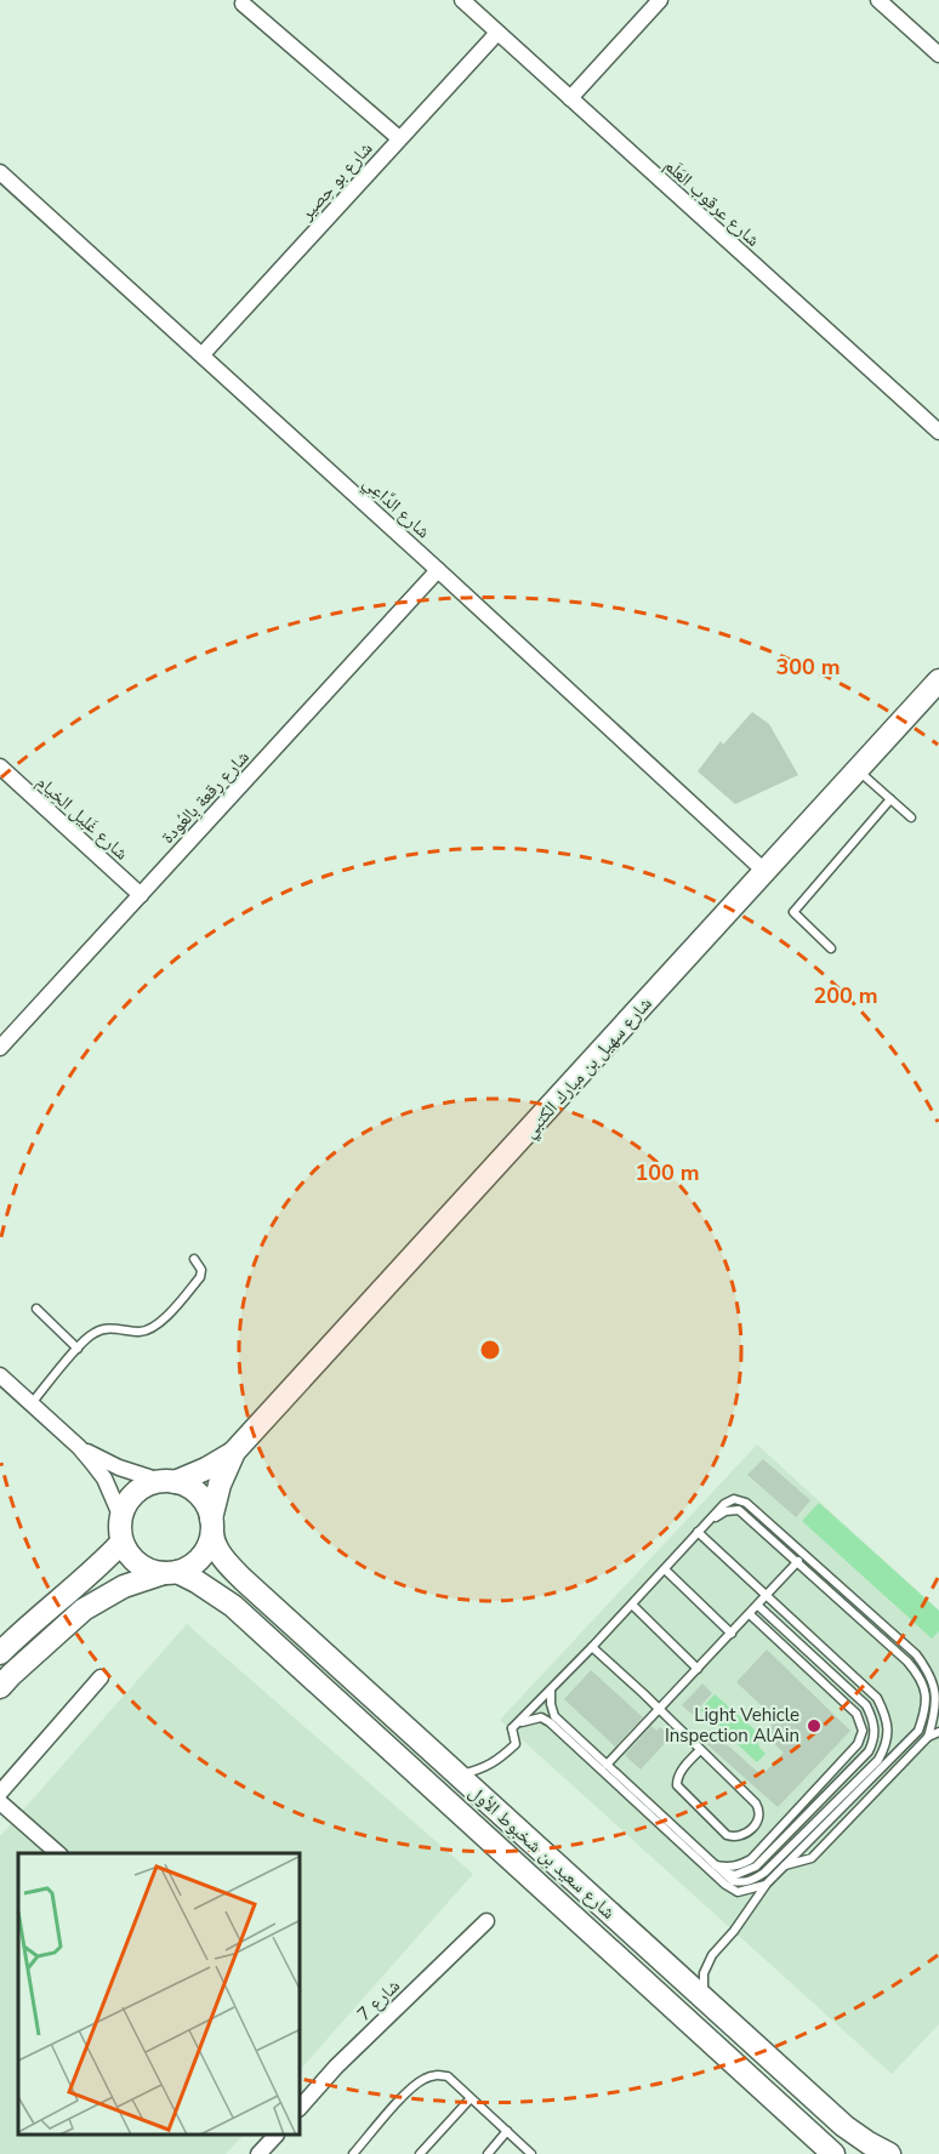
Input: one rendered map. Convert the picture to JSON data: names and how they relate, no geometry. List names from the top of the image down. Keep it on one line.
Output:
{"streets":{"street":["شارع بو حِصير","شارع عرقوب العَلَم","شارع الدَّاعِي","شارع رِقعة بِالعُودة","شارع غَلِيل الخِيام","شارع سهيل بن مبارك الكتبي","شارع سعيد بن شخبوط الأول","شارع 7"]},"crossings":[["شارع بو حِصير","شارع عرقوب العَلَم"],["شارع بو حِصير","شارع الدَّاعِي"],["شارع الدَّاعِي","شارع رِقعة بِالعُودة"],["شارع الدَّاعِي","شارع سهيل بن مبارك الكتبي"],["شارع رِقعة بِالعُودة","شارع غَلِيل الخِيام"],["شارع سهيل بن مبارك الكتبي","شارع سعيد بن شخبوط الأول"]],"places":["Light Vehicle Inspection AlAin"],"rings":["300 m","200 m","100 m"]}
